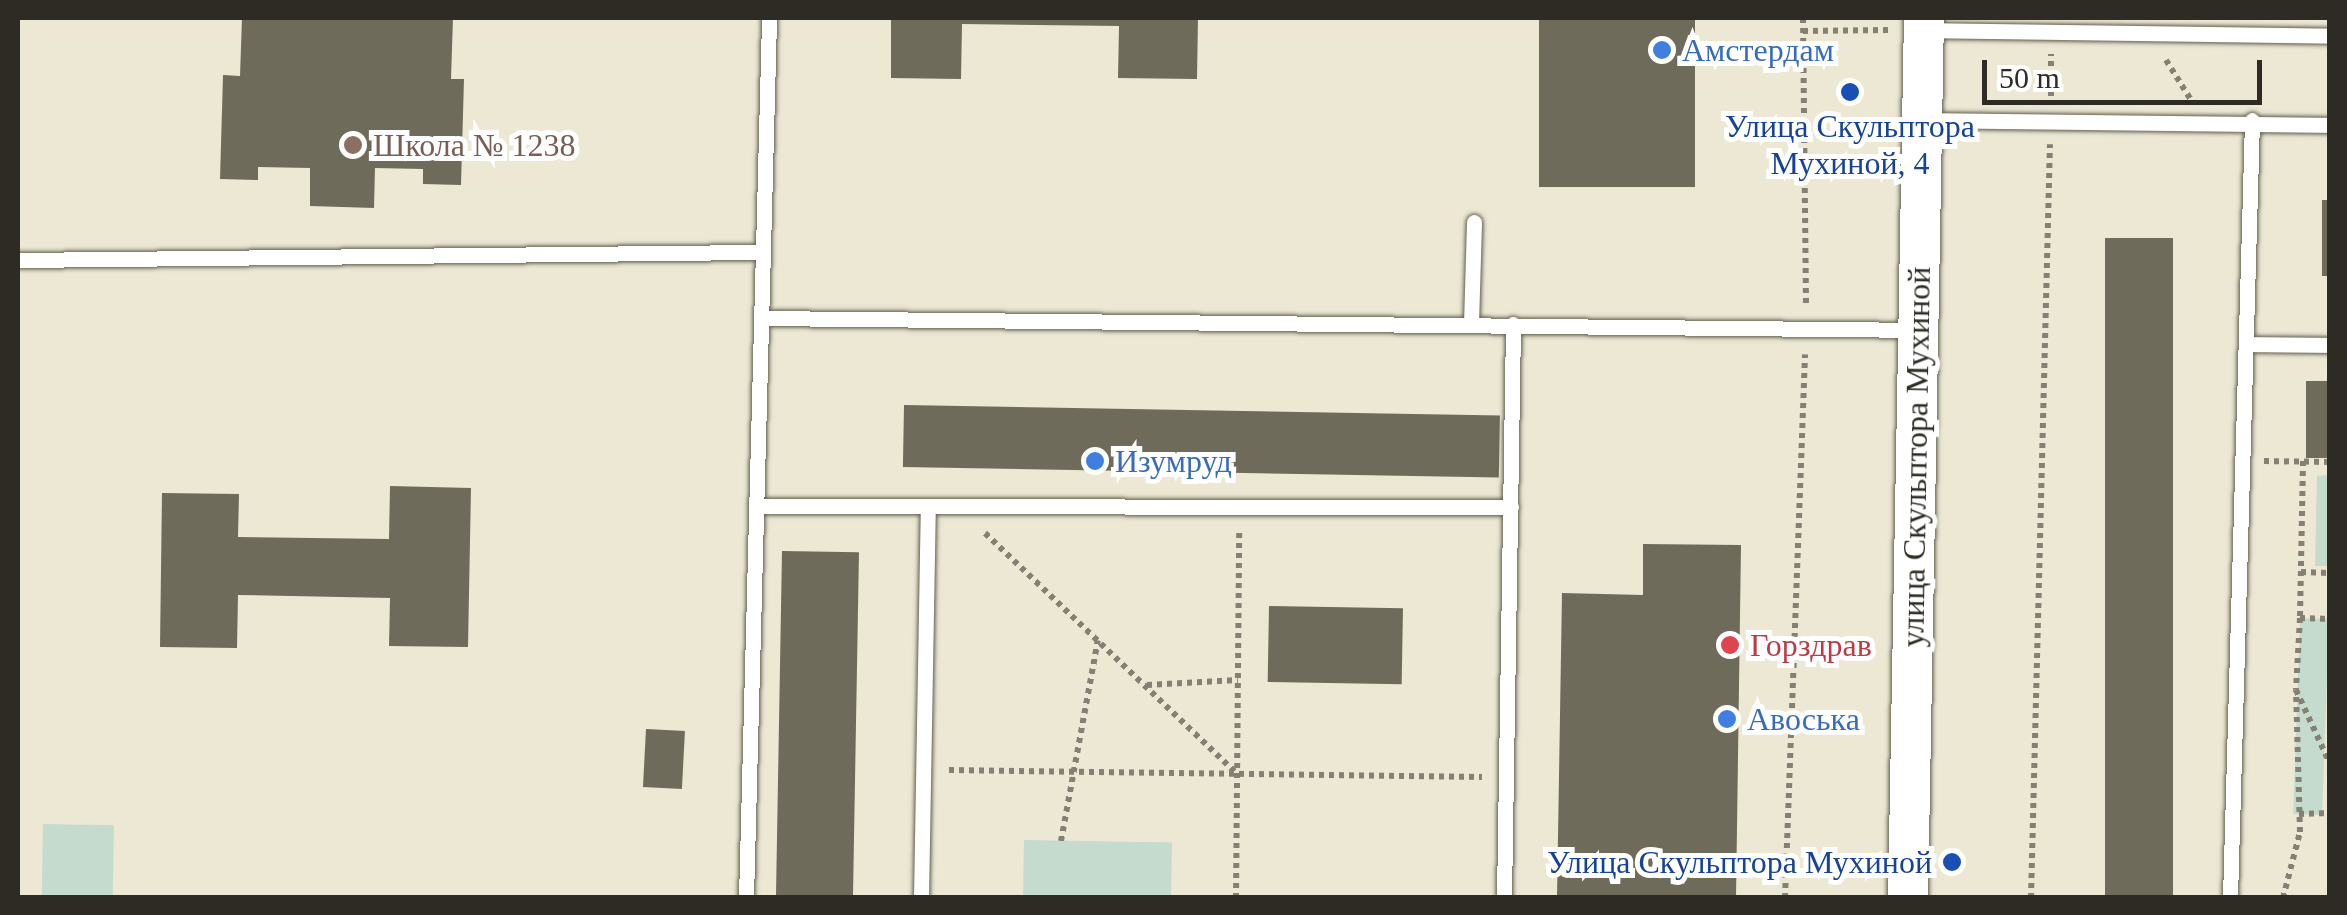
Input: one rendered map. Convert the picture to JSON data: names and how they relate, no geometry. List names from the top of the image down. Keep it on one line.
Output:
{"streets":{"street":["улица Скульптора Мухиной"]},"places":["Амстердам","Улица Скульптора Мухиной, 4","Школа № 1238","Изумруд","Горздрав","Авоська","Улица Скульптора Мухиной"],"scale_bar":"50 m"}
